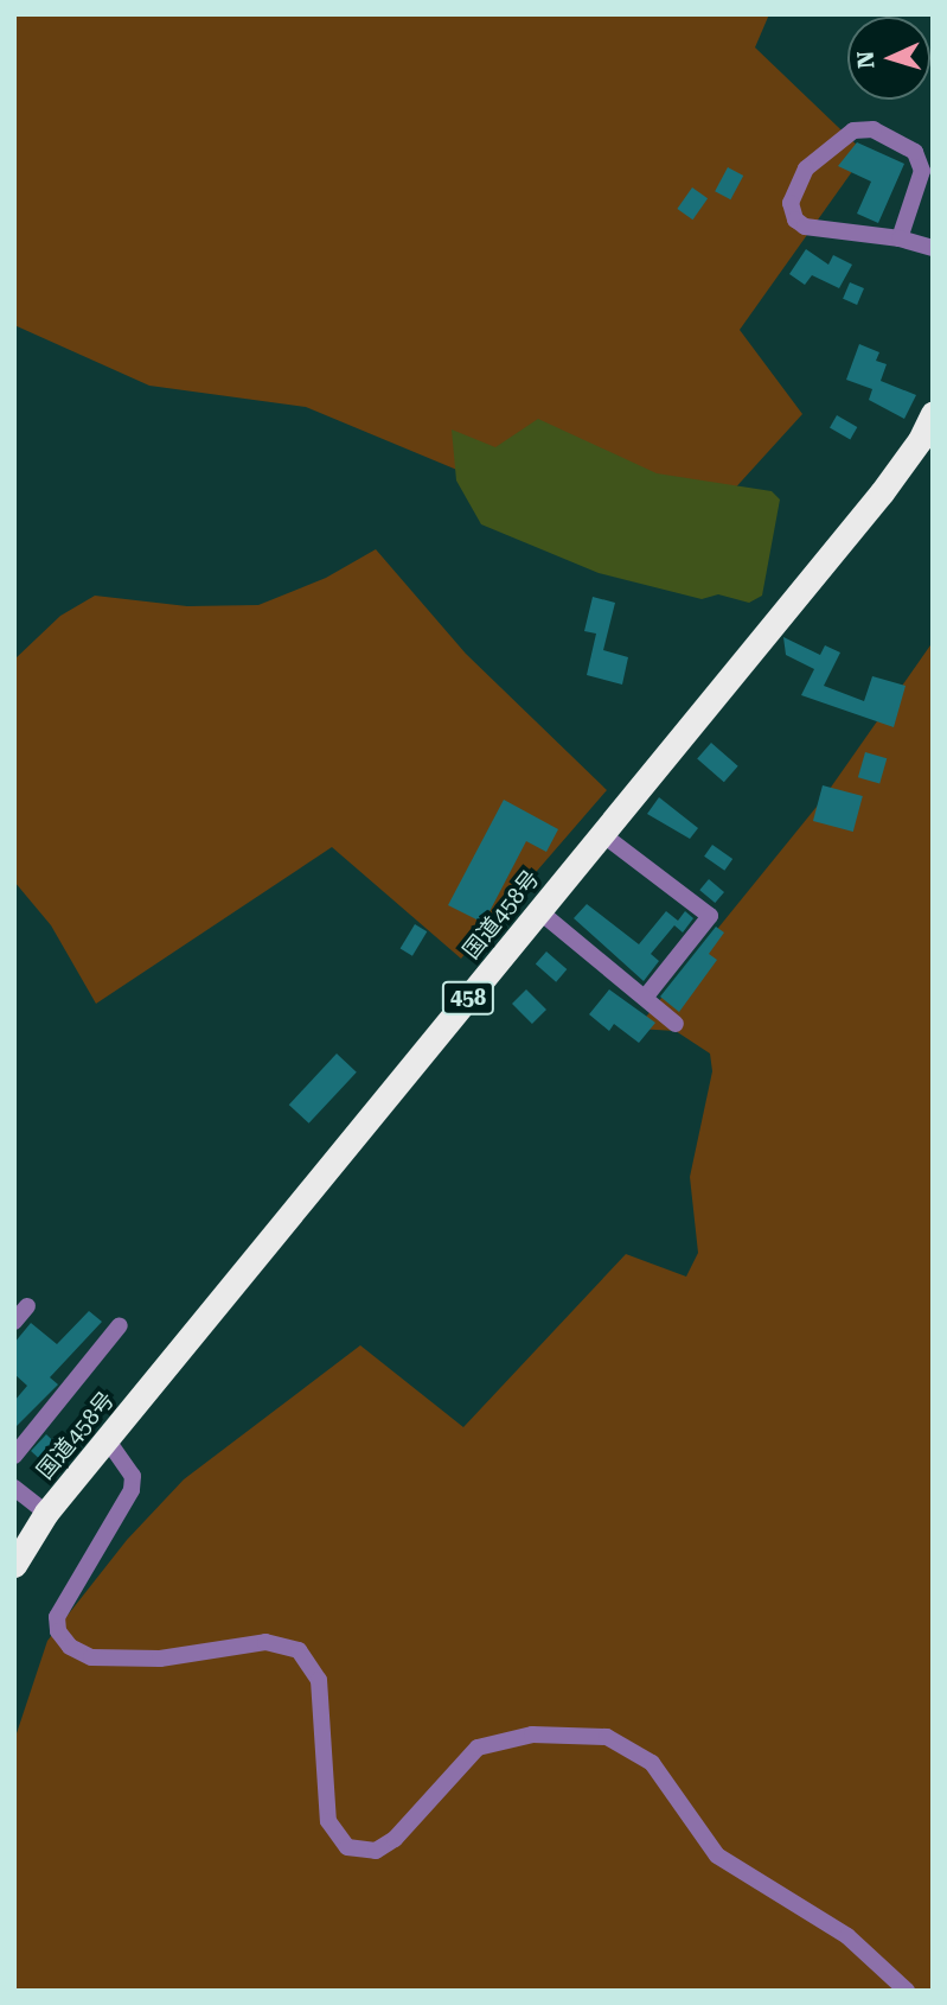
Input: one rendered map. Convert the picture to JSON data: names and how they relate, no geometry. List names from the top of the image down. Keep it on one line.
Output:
{"streets":{"highway":["国道458号","458"]},"north":"left"}
